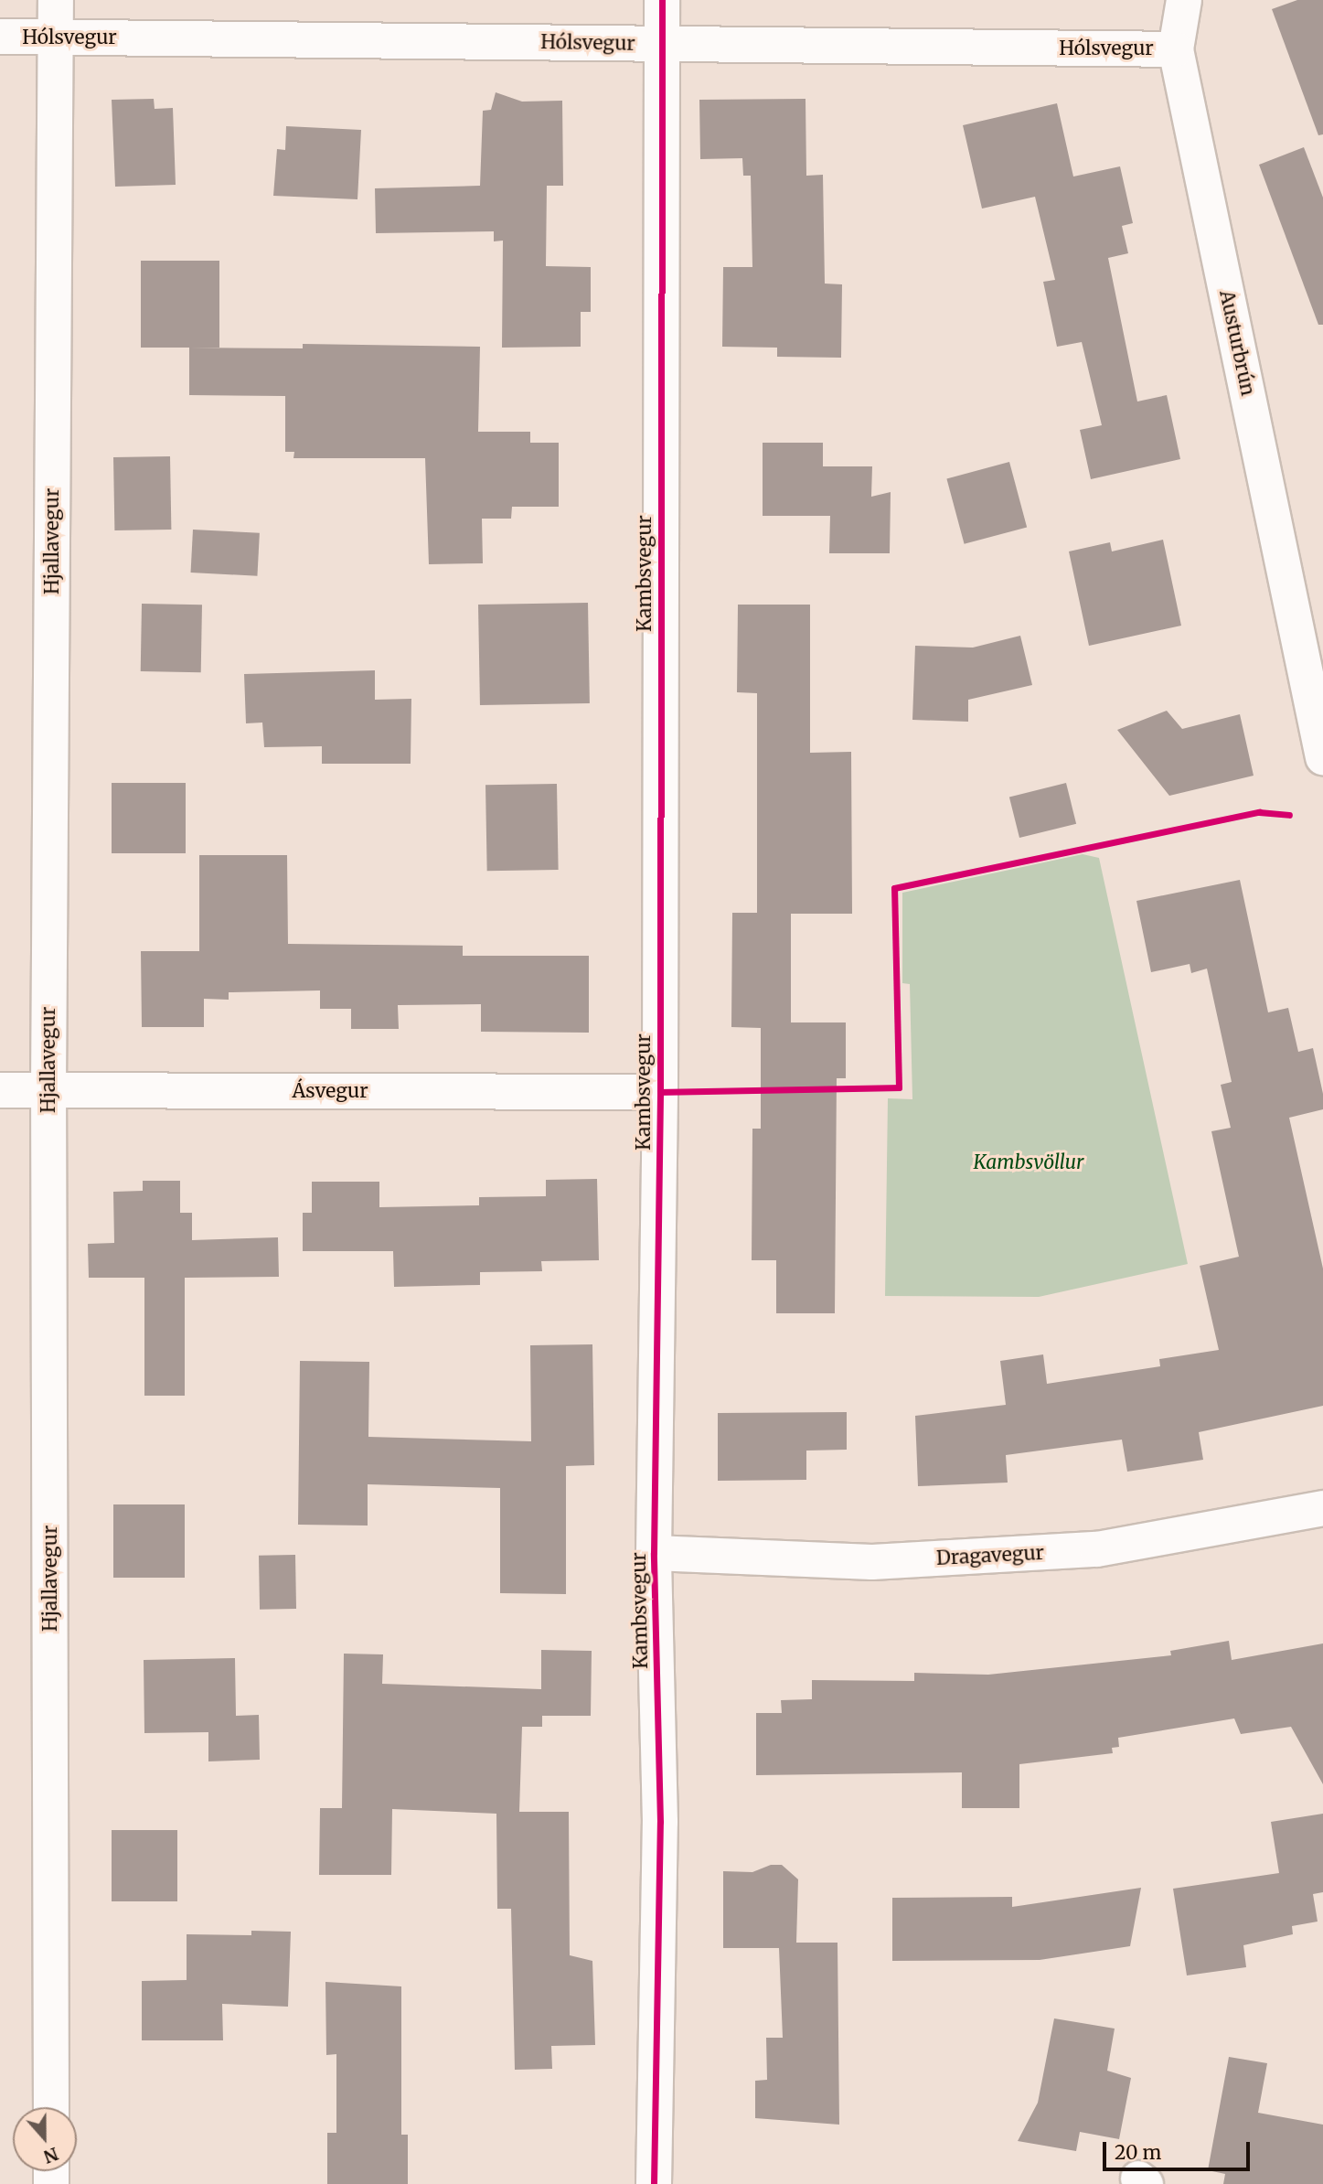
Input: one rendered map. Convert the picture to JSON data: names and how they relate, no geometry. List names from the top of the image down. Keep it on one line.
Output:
{"streets":{"street":["Hólsvegur","Austurbrún","Hjallavegur","Kambsvegur","Ásvegur","Dragavegur"]},"crossings":[["Hólsvegur","Austurbrún"],["Hólsvegur","Hjallavegur"],["Hólsvegur","Kambsvegur"],["Hjallavegur","Ásvegur"],["Kambsvegur","Ásvegur"],["Kambsvegur","Dragavegur"]],"parks":["Kambsvöllur"],"scale_bar":"20 m","north":"bottom"}
